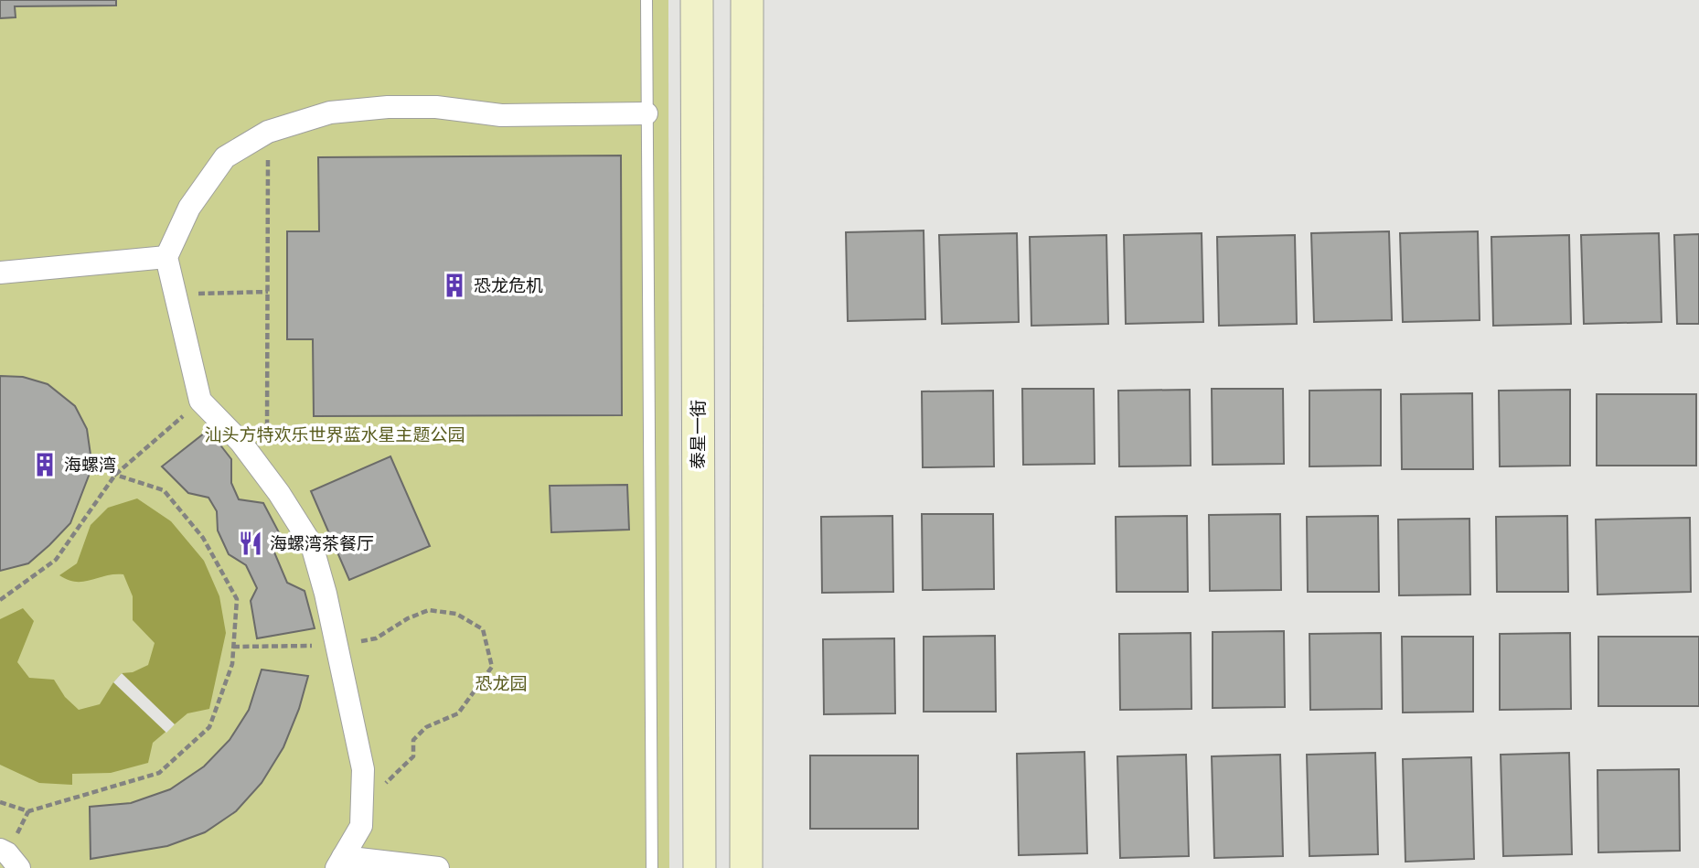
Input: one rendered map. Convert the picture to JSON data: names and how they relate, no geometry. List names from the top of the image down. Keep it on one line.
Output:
{"streets":{"street":["泰星一街"]},"parks":["汕头方特欢乐世界蓝水星主题公园","恐龙园"],"places":{"building":["恐龙危机","海螺湾"],"restaurant":["海螺湾茶餐厅"]}}
